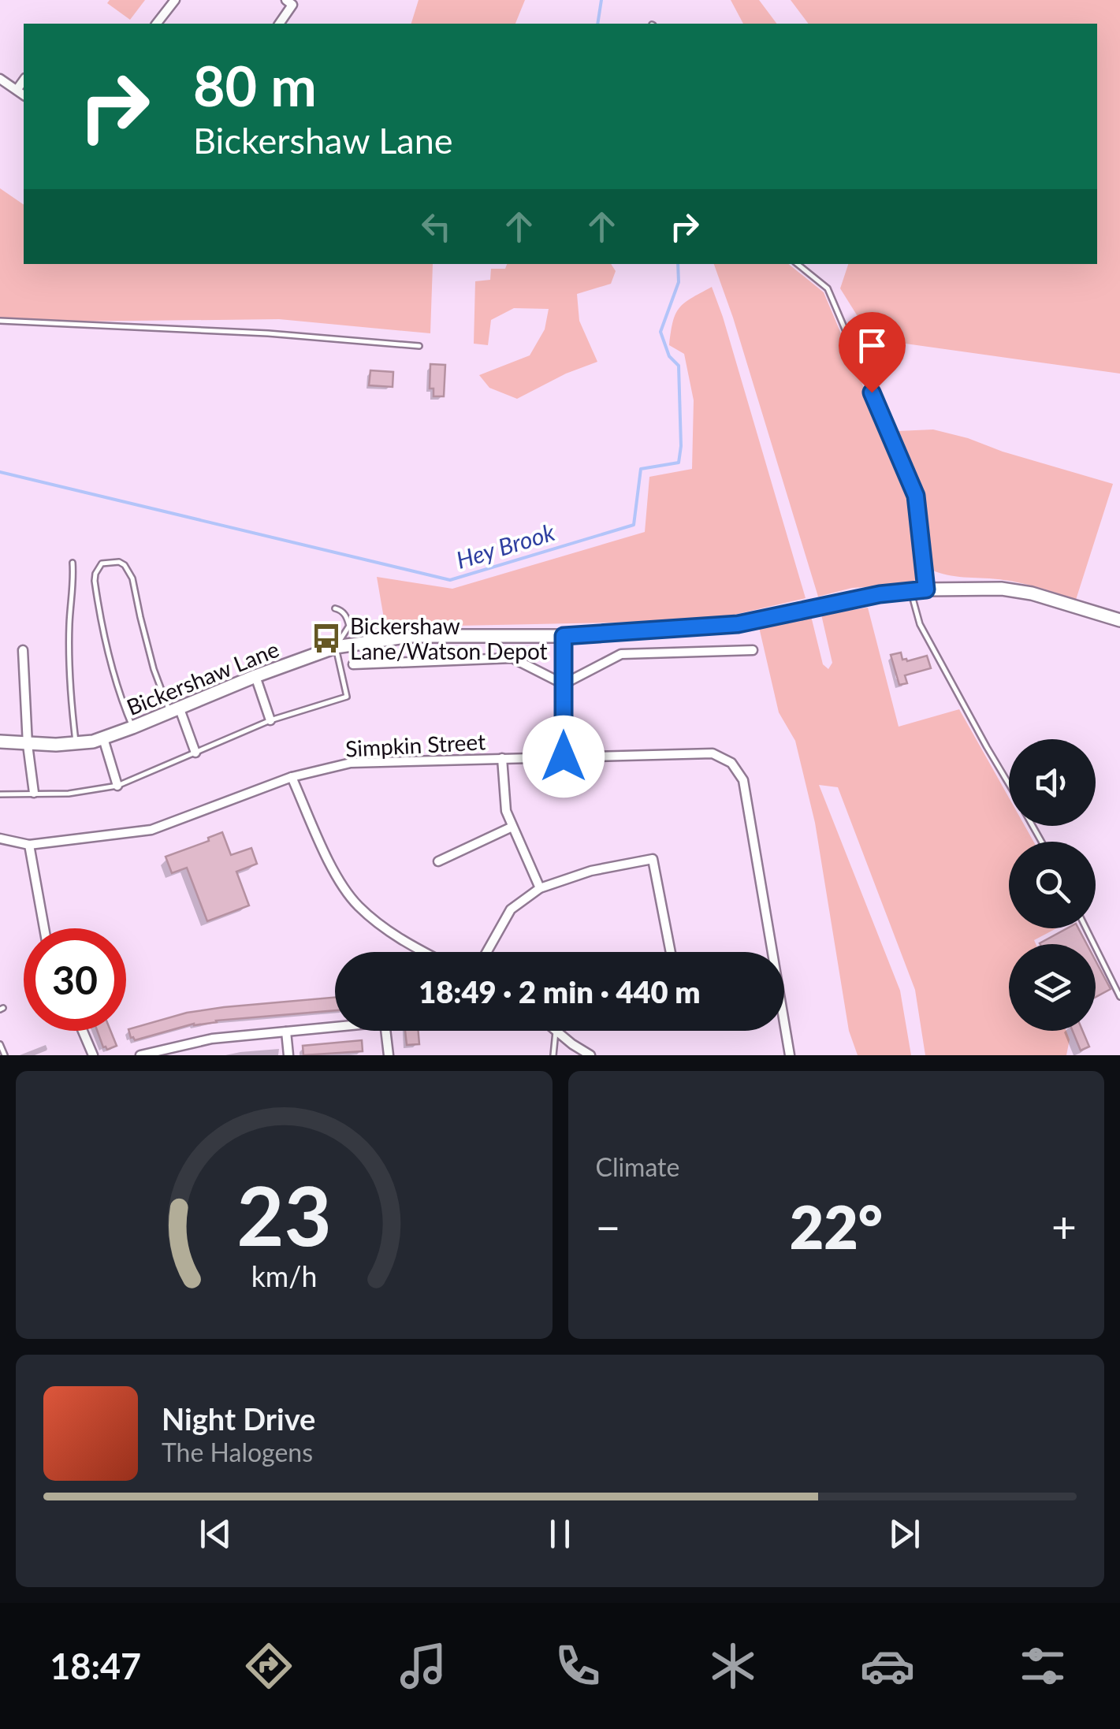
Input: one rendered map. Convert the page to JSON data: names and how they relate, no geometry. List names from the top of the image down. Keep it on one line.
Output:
{"streets":{"main road":["Bickershaw Lane"],"street":["Simpkin Street"]},"water":["Hey Brook"],"places":{"bus stop":["Bickershaw Lane/Watson Depot"]},"page":{"turn":["80 m","Bickershaw Lane"],"limit":"30","trip":"18:49 · 2 min · 440 m","tile":"Climate","heat":["−","22°","+"],"song":["Night Drive","The Halogens"],"tabs":"18:47","gauge":["23","km/h"]}}
